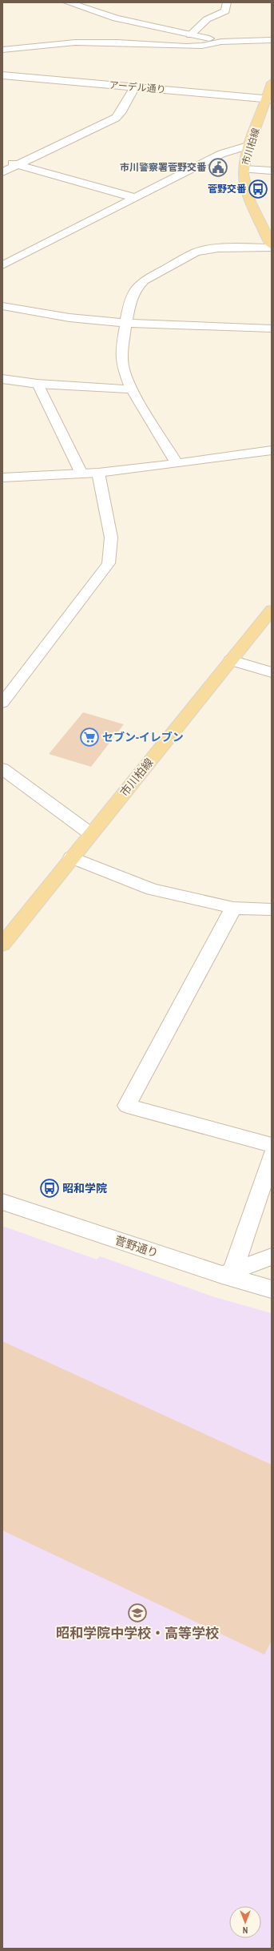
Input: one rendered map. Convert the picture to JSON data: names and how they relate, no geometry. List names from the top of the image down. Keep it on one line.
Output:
{"streets":{"main road":["市川柏線"],"street":["アーデル通り","菅野通り"]},"crossings":[["アーデル通り","市川柏線"]],"places":{"public building":["市川警察署菅野交番"],"bus stop":["菅野交番","昭和学院"],"supermarket":["セブン-イレブン"],"school or university":["昭和学院中学校・高等学校"]},"north":"bottom"}
